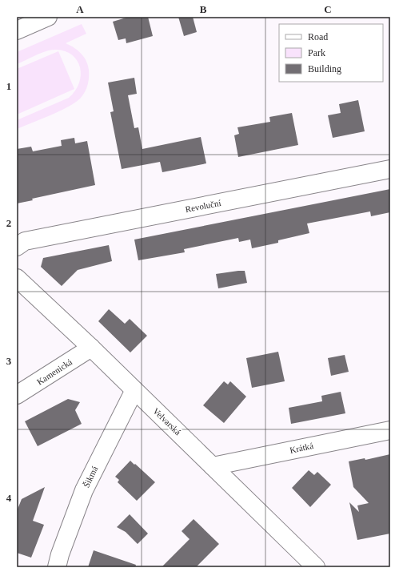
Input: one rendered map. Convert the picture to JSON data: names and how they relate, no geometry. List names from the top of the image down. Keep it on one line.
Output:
{"streets":{"street":["Revoluční","Kamenická","Velvarská","Krátká","Šikmá"]},"crossings":[["Kamenická","Velvarská"],["Velvarská","Krátká"],["Velvarská","Šikmá"]],"legend":["Road","Park","Building"],"grid":{"columns":["A","B","C"],"rows":["1","2","3","4"]}}
